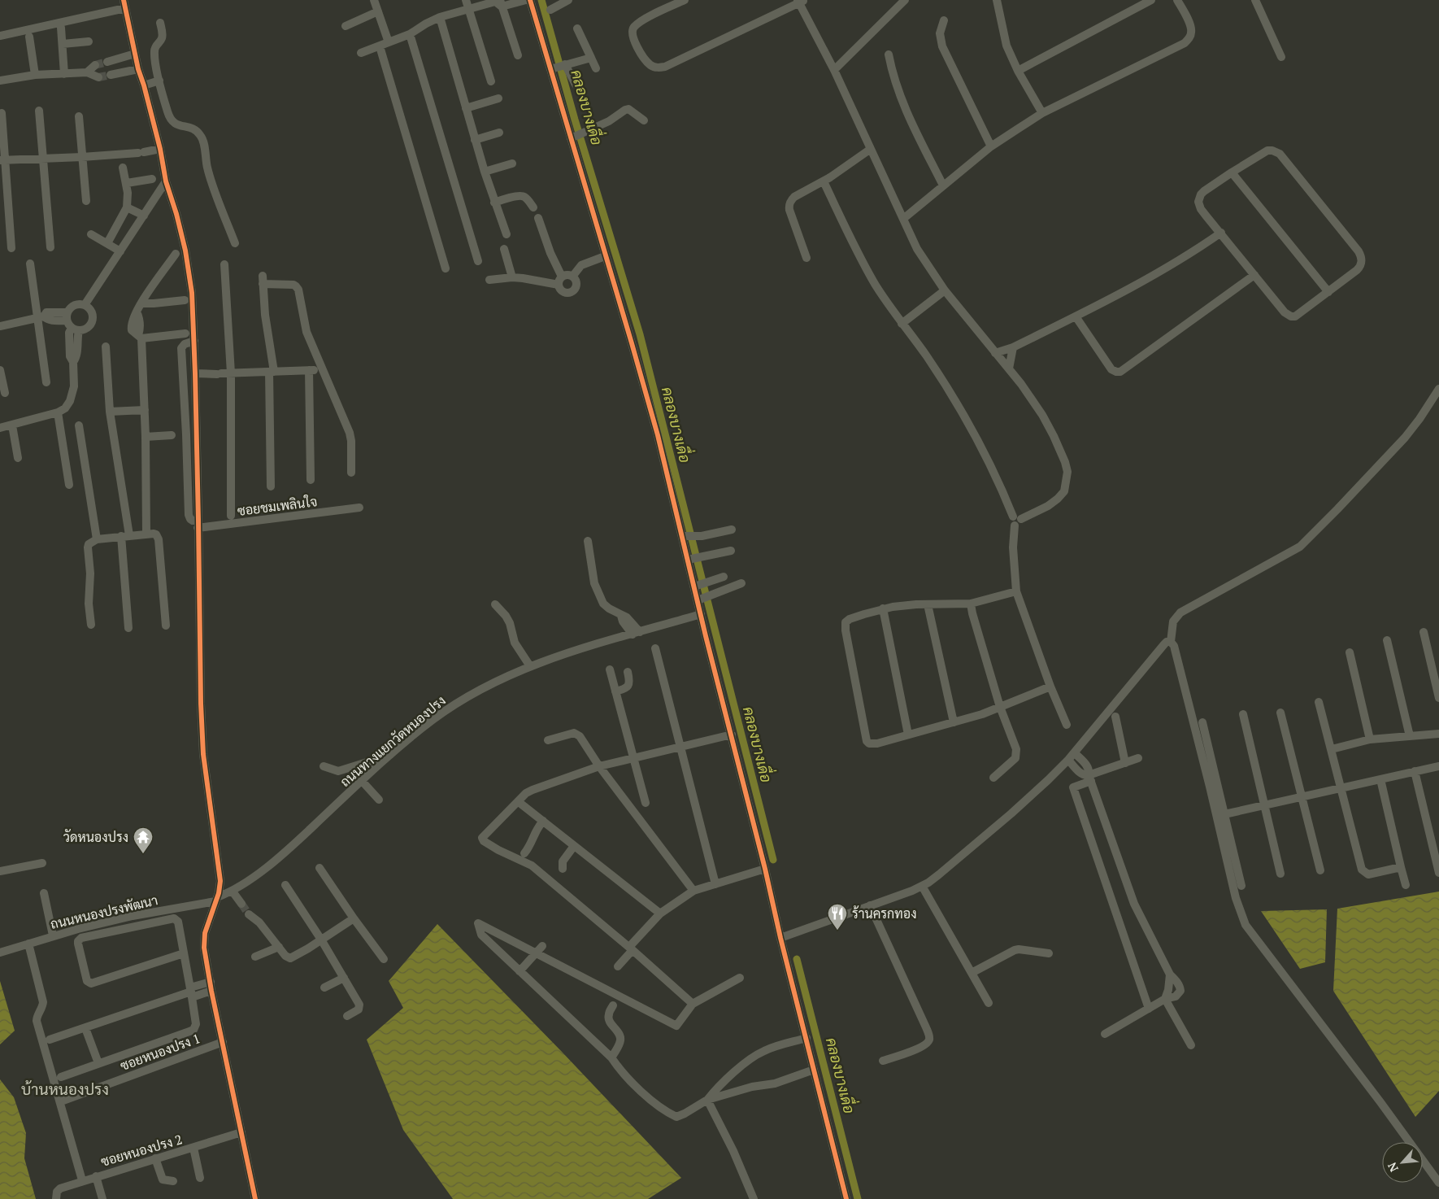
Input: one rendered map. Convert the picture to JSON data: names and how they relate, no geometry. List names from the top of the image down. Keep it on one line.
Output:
{"streets":{"street":["ซอยชมเพลินใจ","ถนนทางแยกวัดหนองปรง","ถนนหนองปรงพัฒนา","ซอยหนองปรง 1","ซอยหนองปรง 2"]},"crossings":[["ถนนทางแยกวัดหนองปรง","ถนนหนองปรงพัฒนา"]],"districts":["บ้านหนองปรง"],"water":["คลองบางเดื่อ"],"places":{"temple":["วัดหนองปรง"],"restaurant":["ร้านครกทอง"]},"north":"bottom left"}
